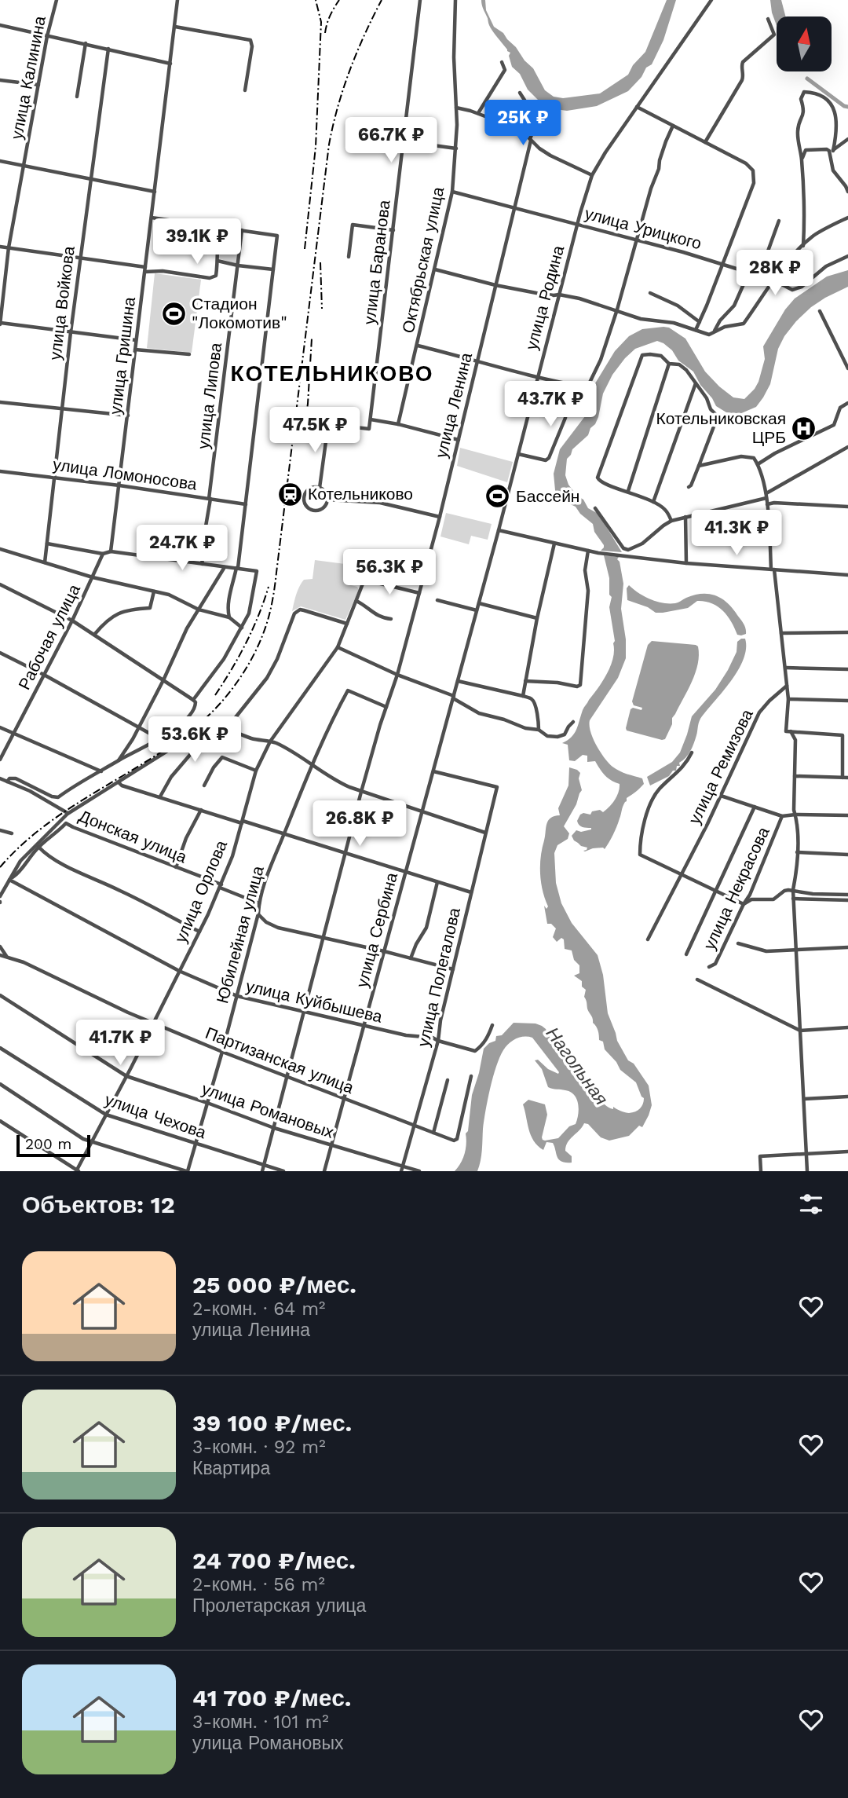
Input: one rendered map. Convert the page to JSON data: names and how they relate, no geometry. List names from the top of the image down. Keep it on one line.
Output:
{"streets":{"street":["улица Калинина","улица Урицкого","Октябрьская улица","улица Баранова","улица Родина","улица Войкова","улица Гришина","улица Липова","улица Ленина","улица Ломоносова","Рабочая улица","улица Ремизова","Донская улица","улица Некрасова","улица Орлова","улица Сербина","Юбилейная улица","улица Полегалова","улица Куйбышева","Партизанская улица","улица Романовых","улица Чехова"]},"crossings":[["улица Урицкого","Октябрьская улица"],["улица Урицкого","улица Родина"],["улица Урицкого","улица Ленина"],["улица Родина","улица Сербина"],["улица Войкова","улица Ломоносова"],["улица Гришина","улица Ломоносова"],["улица Липова","улица Ломоносова"],["улица Ленина","Юбилейная улица"],["улица Ленина","улица Куйбышева"],["улица Ленина","Партизанская улица"],["улица Ленина","улица Романовых"],["улица Ленина","улица Чехова"],["Донская улица","улица Орлова"],["Донская улица","Юбилейная улица"],["улица Орлова","улица Куйбышева"],["улица Орлова","Партизанская улица"],["улица Орлова","улица Романовых"],["улица Орлова","улица Чехова"],["улица Сербина","улица Полегалова"],["улица Сербина","улица Куйбышева"],["улица Сербина","Партизанская улица"],["улица Сербина","улица Романовых"],["Юбилейная улица","улица Куйбышева"],["Юбилейная улица","Партизанская улица"],["Юбилейная улица","улица Романовых"],["Юбилейная улица","улица Чехова"],["улица Полегалова","улица Куйбышева"],["улица Полегалова","Партизанская улица"],["улица Полегалова","улица Романовых"]],"districts":["КОТЕЛЬНИКОВО"],"water":["Нагольная"],"places":{"sports":["Стадион \"Локомотив\"","Бассейн"],"hospital":["Котельниковская ЦРБ"],"station":["Котельниково"]},"scale_bar":"200 m","north":"top","page":{"price":["25K ₽","66.7K ₽","39.1K ₽","28K ₽","43.7K ₽","47.5K ₽","41.3K ₽","24.7K ₽","56.3K ₽","53.6K ₽","26.8K ₽","41.7K ₽"],"scale":"200 m","heading":"Объектов: 12","list":[{"name":"25 000 ₽/мес.","note":"2-комн. · 64 m² · улица Ленина"},{"name":"39 100 ₽/мес.","note":"3-комн. · 92 m² · Квартира"},{"name":"24 700 ₽/мес.","note":"2-комн. · 56 m² · Пролетарская улица"},{"name":"41 700 ₽/мес.","note":"3-комн. · 101 m² · улица Романовых"}]}}
